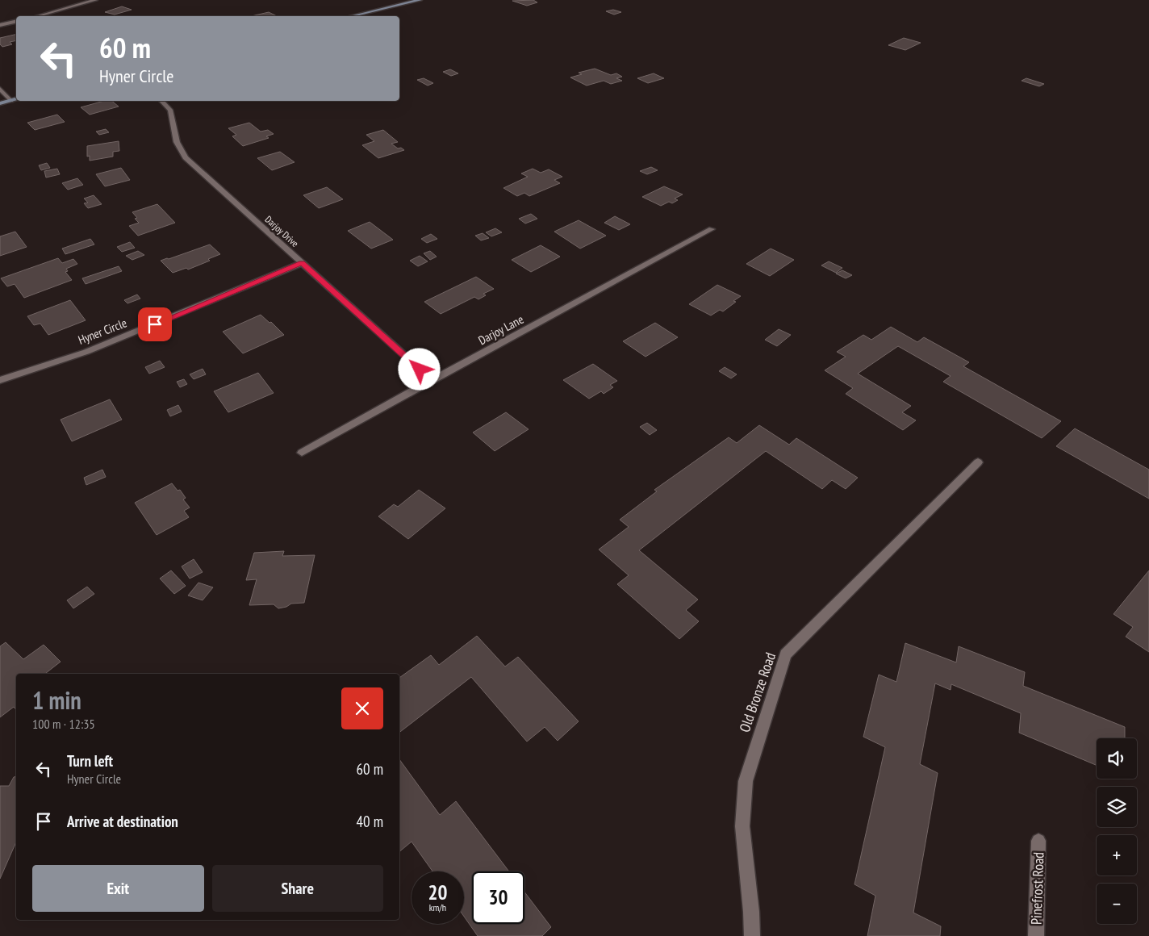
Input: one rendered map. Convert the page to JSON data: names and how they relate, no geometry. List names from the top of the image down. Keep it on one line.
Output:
{"streets":{"street":["Darjoy Drive","Darjoy Lane","Hyner Circle","Old Bronze Road","Pinefrost Road"]},"crossings":[["Darjoy Drive","Darjoy Lane"],["Darjoy Drive","Hyner Circle"]],"page":{"turn":["60 m","Hyner Circle"],"heading":["1 min","100 m · 12:35"],"map_buttons":["+","−"],"list":[{"name":"Turn left","note":"Hyner Circle","value":"60 m"},{"name":"Arrive at destination","value":"40 m"}],"buttons":["Exit","Share"],"speed":"20 km/h","limit":"30"}}
